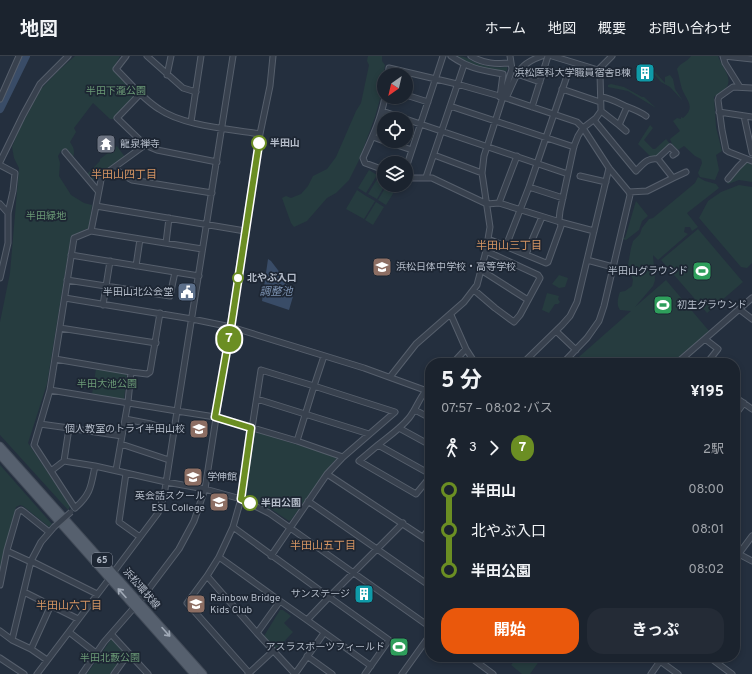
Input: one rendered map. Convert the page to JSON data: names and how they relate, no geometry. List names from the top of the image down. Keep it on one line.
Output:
{"streets":{"main road":["65","浜松環状線"]},"districts":["半田山四丁目","半田山三丁目","半田山五丁目","半田山六丁目"],"water":["調整池"],"parks":["半田下瀧公園","半田緑地","半田大池公園","半田北藪公園"],"places":{"building":["浜松医科大学職員宿舎B棟","サンステージ"],"other":["半田山","北やぶ入口","半田公園"],"temple":["龍泉禅寺"],"school or university":["浜松日体中学校・高等学校","個人教室のトライ半田山校","学伸館","英会話スクール ESL College","Rainbow Bridge Kids Club"],"sports":["半田山グラウンド","初生グラウンド","アスラスポーツフィールド"],"public building":["半田山北公会堂"]},"lines":["bus line 7"],"north":"bottom left","page":{"header":"地図","nav":["ホーム","地図","概要","お問い合わせ"],"on_map":"7","heading":["5 分","07:57 – 08:02 · バス","¥195"],"legs":["3","7","2駅"],"list":[{"name":"半田山","value":"08:00"},{"name":"北やぶ入口","value":"08:01"},{"name":"半田公園","value":"08:02"}],"buttons":["開始","きっぷ"]}}
